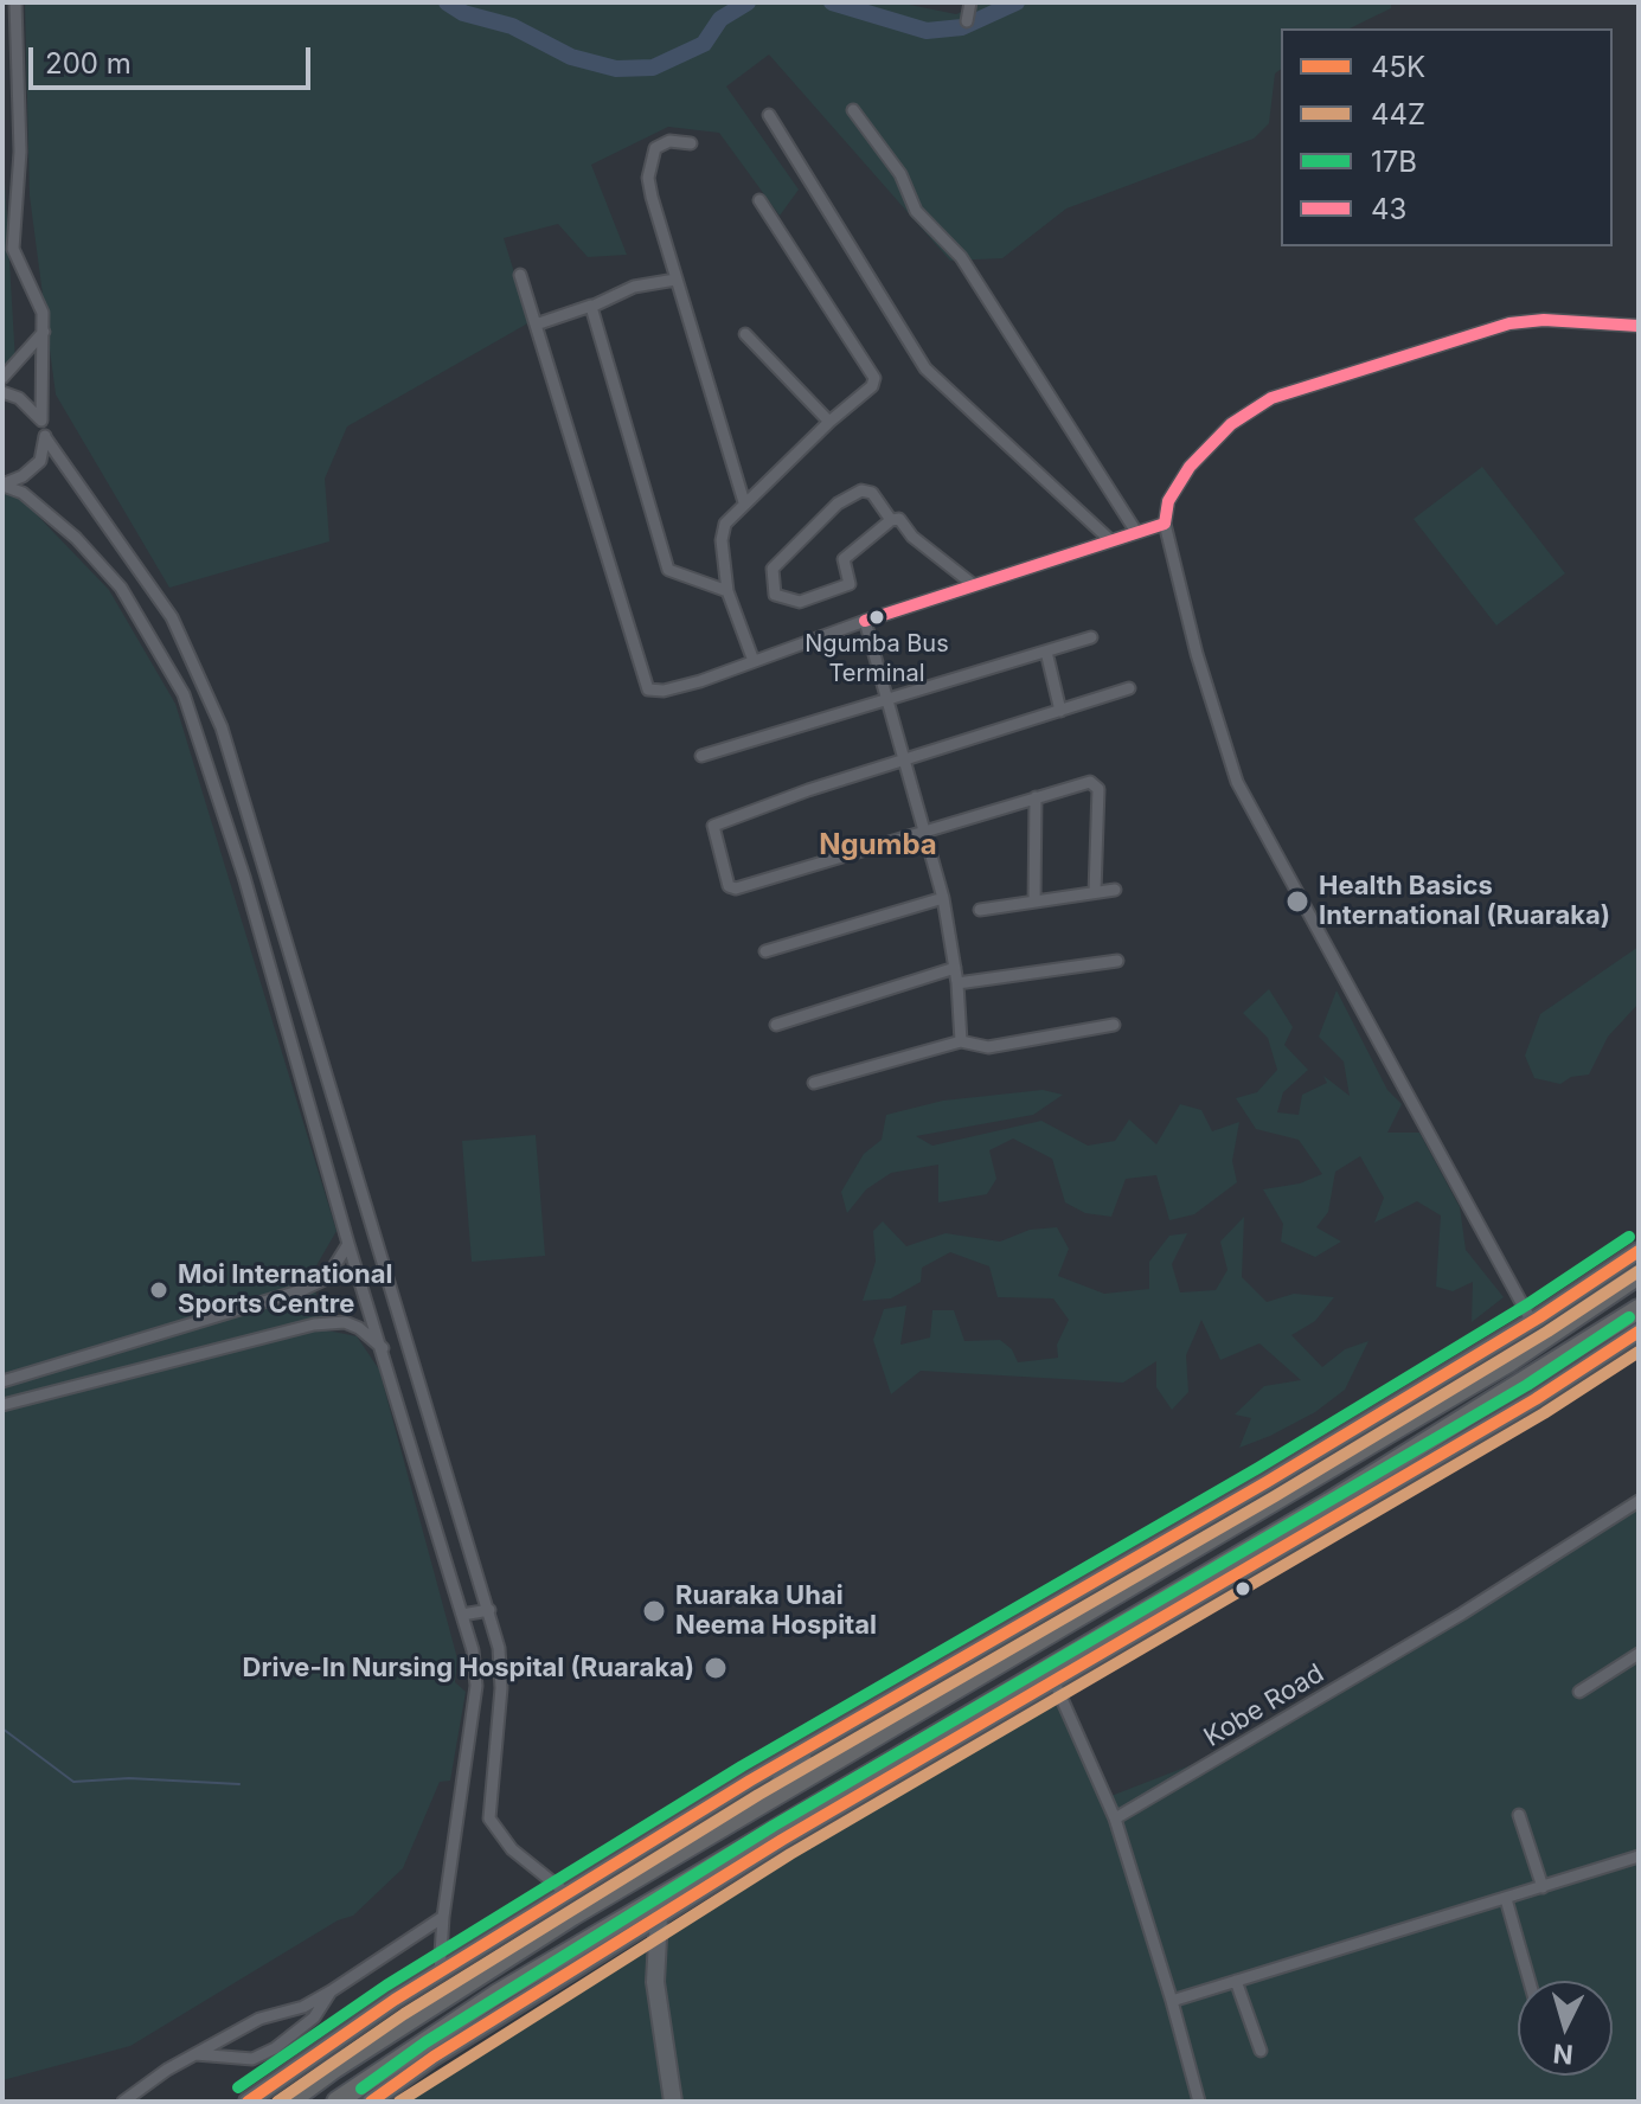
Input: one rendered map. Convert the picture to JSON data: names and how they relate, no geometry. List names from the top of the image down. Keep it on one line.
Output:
{"streets":{"street":["Kobe Road"]},"districts":["Ngumba"],"places":["Ngumba Bus Terminal","Health Basics International (Ruaraka)","Moi International Sports Centre","Ruaraka Uhai Neema Hospital","Drive-In Nursing Hospital (Ruaraka)"],"lines":["transit line 43","transit line 17B","transit line 45K","transit line 44Z"],"legend":["45K","44Z","17B","43"],"scale_bar":"200 m","north":"bottom"}
